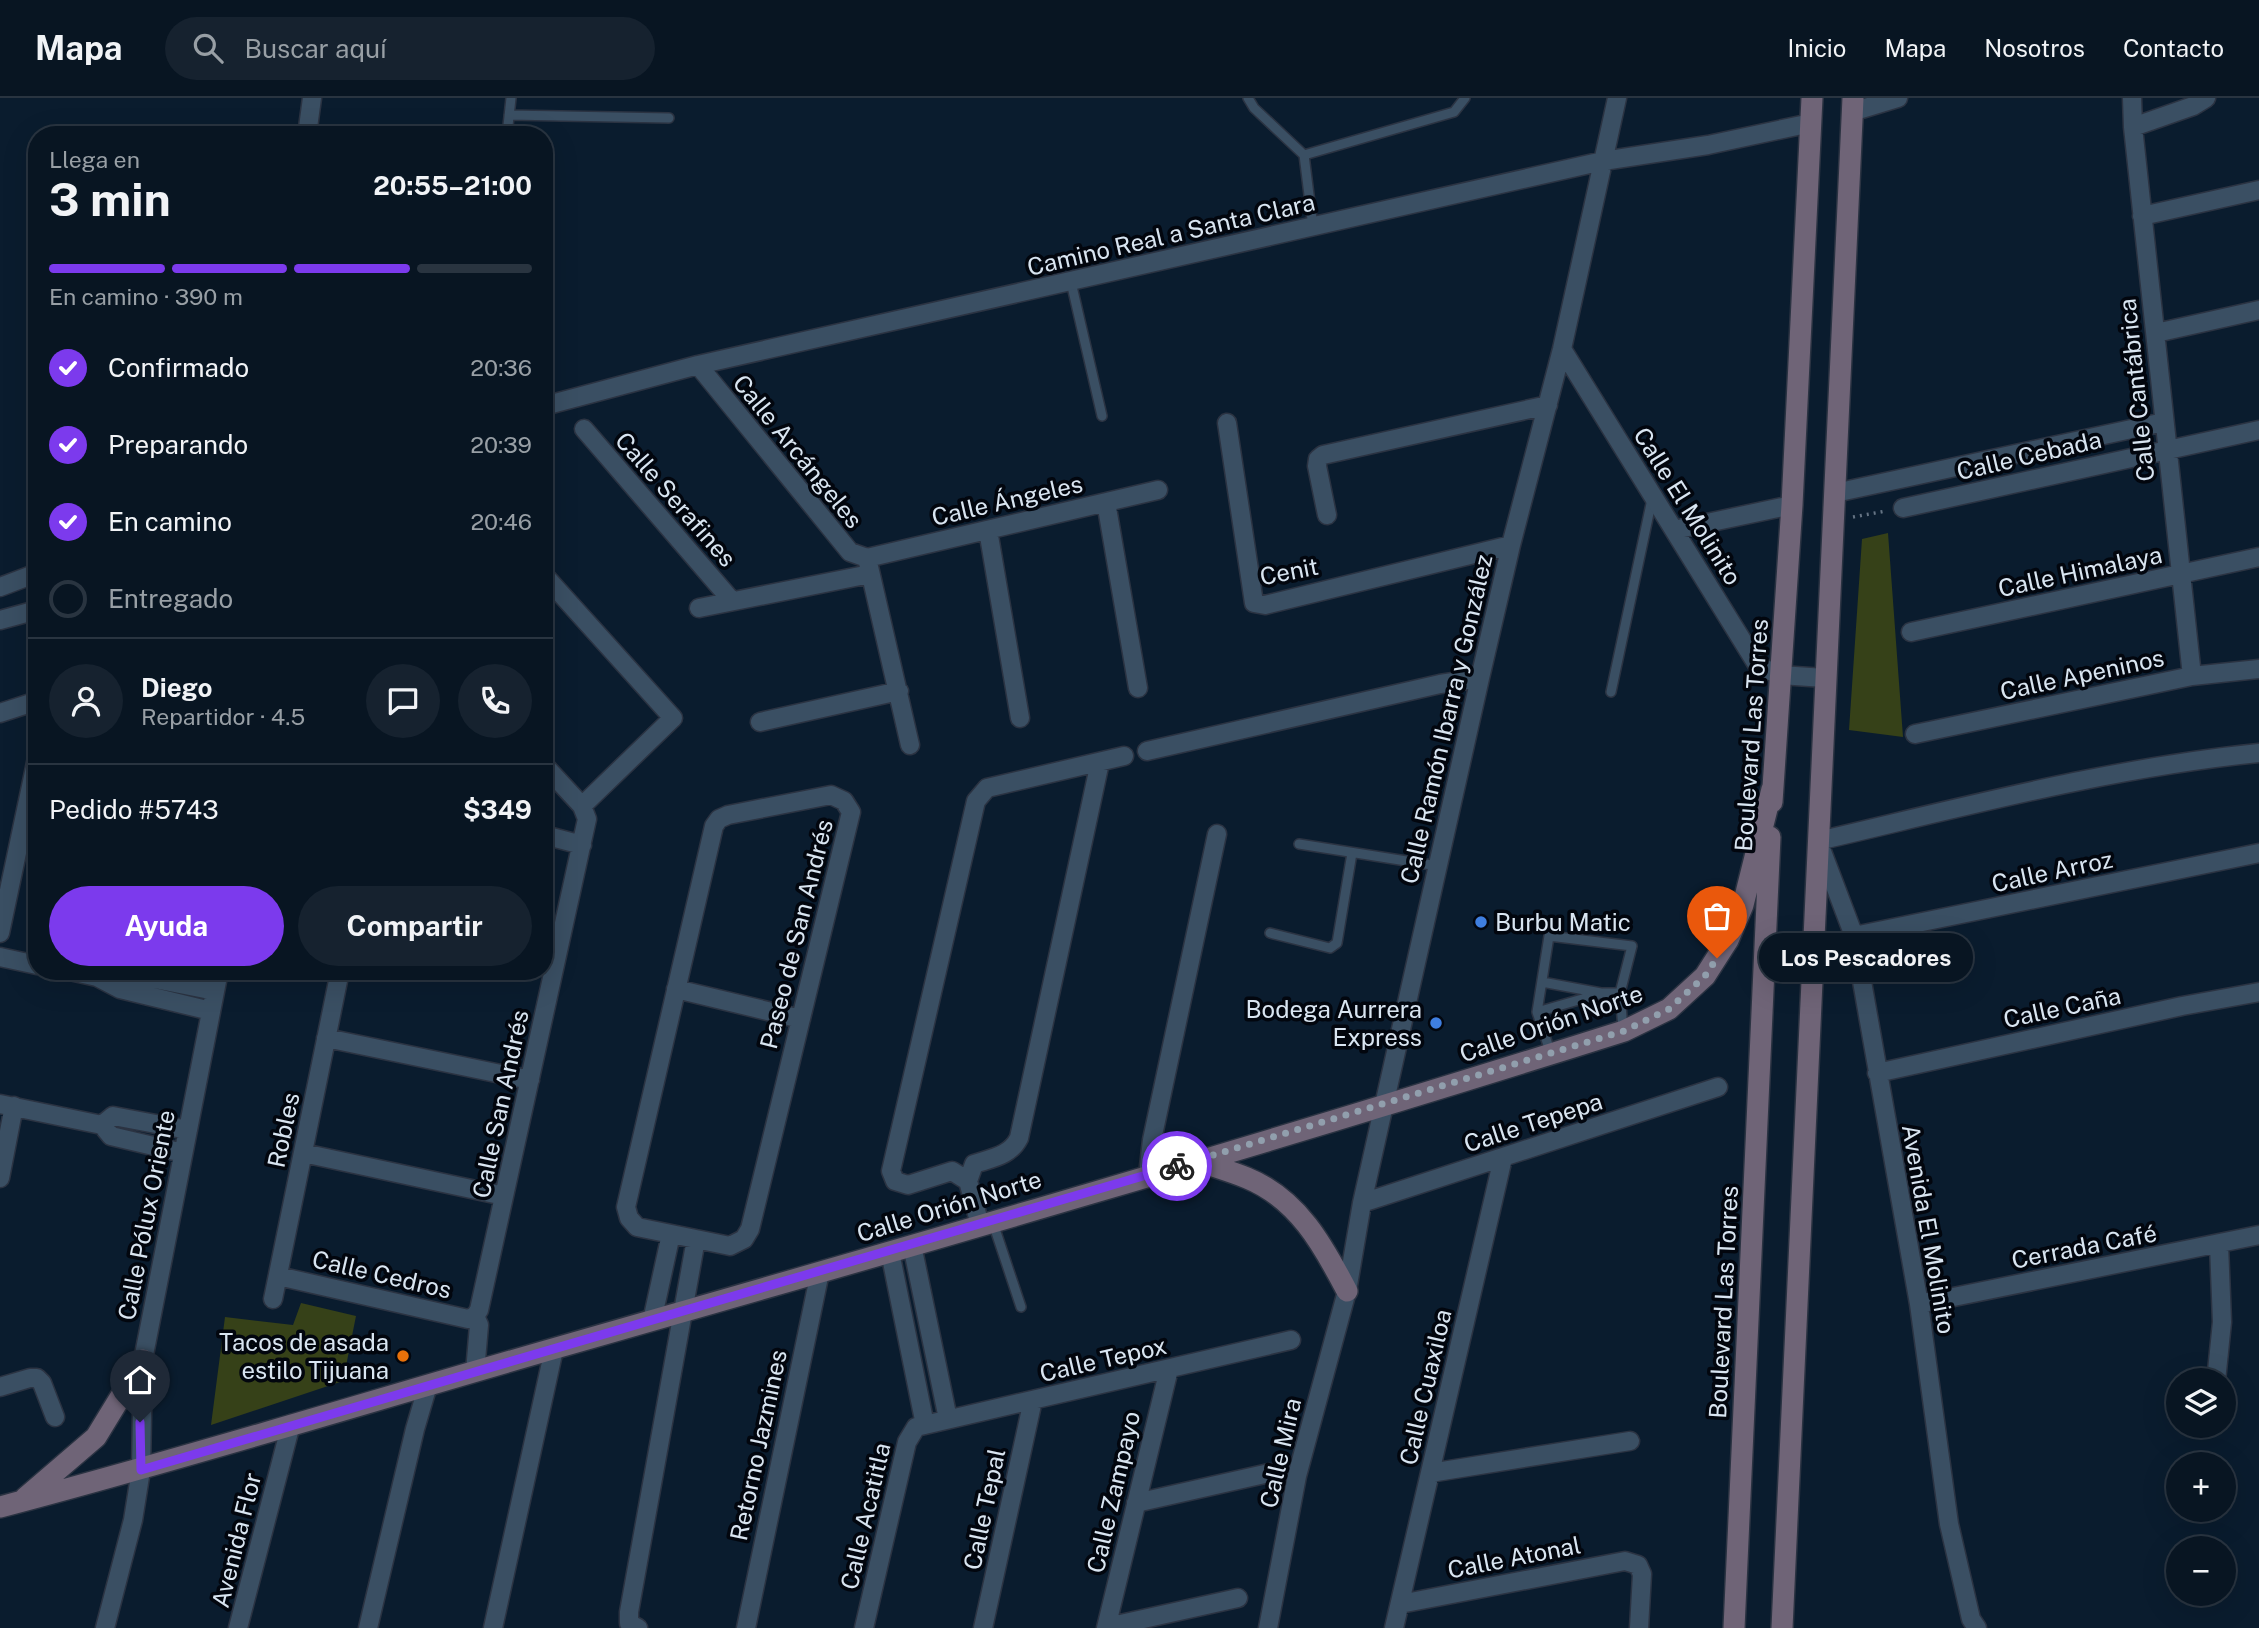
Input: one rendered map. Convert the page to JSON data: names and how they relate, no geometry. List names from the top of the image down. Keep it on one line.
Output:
{"streets":{"main road":["Boulevard Las Torres","Calle Orión Norte"],"street":["Camino Real a Santa Clara","Calle Cantábrica","Calle Arcángeles","Calle Cebada","Calle Serafines","Calle Ángeles","Calle El Molinito","Cenit","Calle Himalaya","Calle Apeninos","Calle Ramón Ibarra y González","Calle Arroz","Paseo de San Andrés","Calle Caña","Calle San Andrés","Calle Tepepa","Robles","Calle Pólux Oriente","Avenida El Molinito","Cerrada Café","Calle Cedros","Calle Tepox","Calle Cuaxiloa","Retorno Jazmines","Calle Mira","Calle Zampayo","Calle Tepal","Calle Acatitla","Avenida Flor","Calle Atonal"]},"crossings":[["Camino Real a Santa Clara","Calle Arcángeles"],["Camino Real a Santa Clara","Calle Ramón Ibarra y González"],["Camino Real a Santa Clara","Boulevard Las Torres"],["Calle Cantábrica","Calle Cebada"],["Calle Cantábrica","Calle Himalaya"],["Calle Cantábrica","Calle Apeninos"],["Calle Arcángeles","Calle Ángeles"],["Calle Serafines","Calle Ángeles"],["Calle El Molinito","Calle Ramón Ibarra y González"],["Calle El Molinito","Boulevard Las Torres"],["Cenit","Calle Ramón Ibarra y González"],["Calle Ramón Ibarra y González","Calle Orión Norte"],["Calle Ramón Ibarra y González","Calle Tepepa"],["Calle Ramón Ibarra y González","Calle Mira"],["Boulevard Las Torres","Calle Orión Norte"],["Calle Arroz","Avenida El Molinito"],["Calle Caña","Avenida El Molinito"],["Calle Orión Norte","Calle San Andrés"],["Calle Orión Norte","Calle Pólux Oriente"],["Calle Orión Norte","Retorno Jazmines"],["Calle Orión Norte","Avenida Flor"],["Calle San Andrés","Calle Cedros"],["Calle Tepepa","Calle Cuaxiloa"],["Robles","Calle Cedros"],["Avenida El Molinito","Cerrada Café"],["Calle Tepox","Calle Zampayo"],["Calle Tepox","Calle Tepal"],["Calle Tepox","Calle Acatitla"],["Calle Cuaxiloa","Calle Atonal"]],"places":["Burbu Matic","Los Pescadores","Bodega Aurrera Express","Tacos de asada estilo Tijuana"],"page":{"header":"Mapa","search":"Buscar aquí","nav":["Inicio","Mapa","Nosotros","Contacto"],"heading":["3 min","Llega en","20:55–21:00"],"panel":["Diego","Repartidor · 4.5","Pedido #5743","$349"],"bar":"En camino · 390 m","list":[["Confirmado","20:36"],["Preparando","20:39"],["En camino","20:46"],"Entregado"],"buttons":["Ayuda","Compartir"],"bubble":"Los Pescadores","map_buttons":["+","−"]}}
